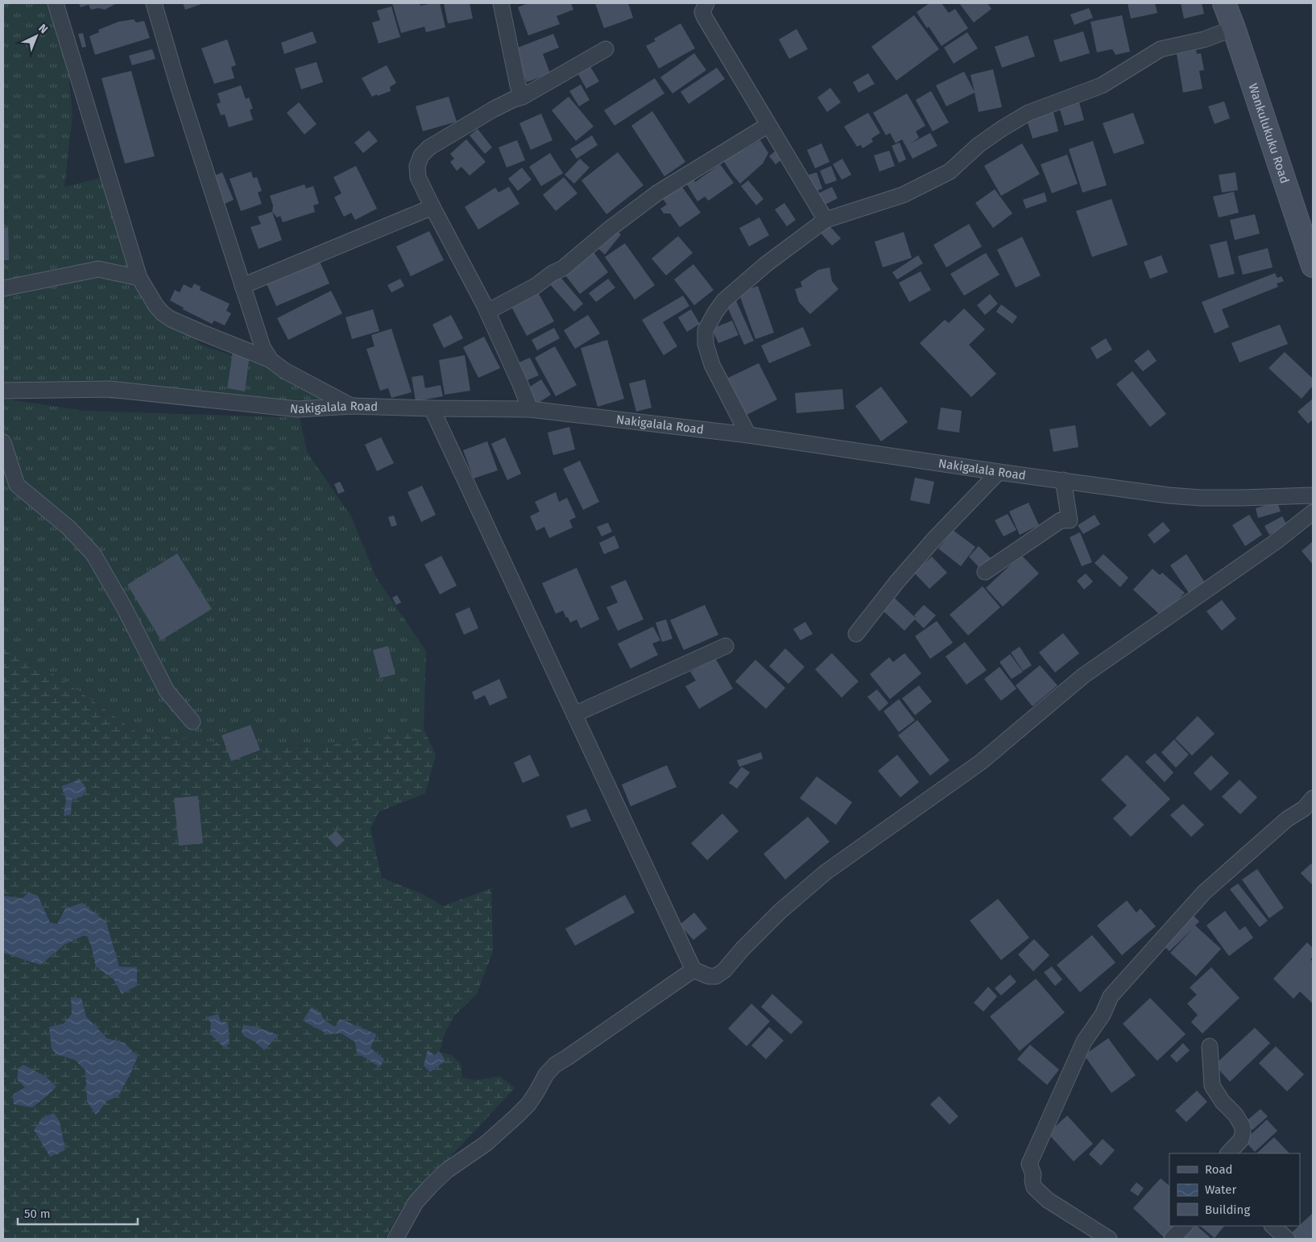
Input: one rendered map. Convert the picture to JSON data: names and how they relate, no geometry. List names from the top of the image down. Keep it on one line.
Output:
{"streets":{"main road":["Wankulukuku Road"],"street":["Nakigalala Road"]},"legend":["Road","Water","Building"],"scale_bar":"50 m","north":"top right"}
